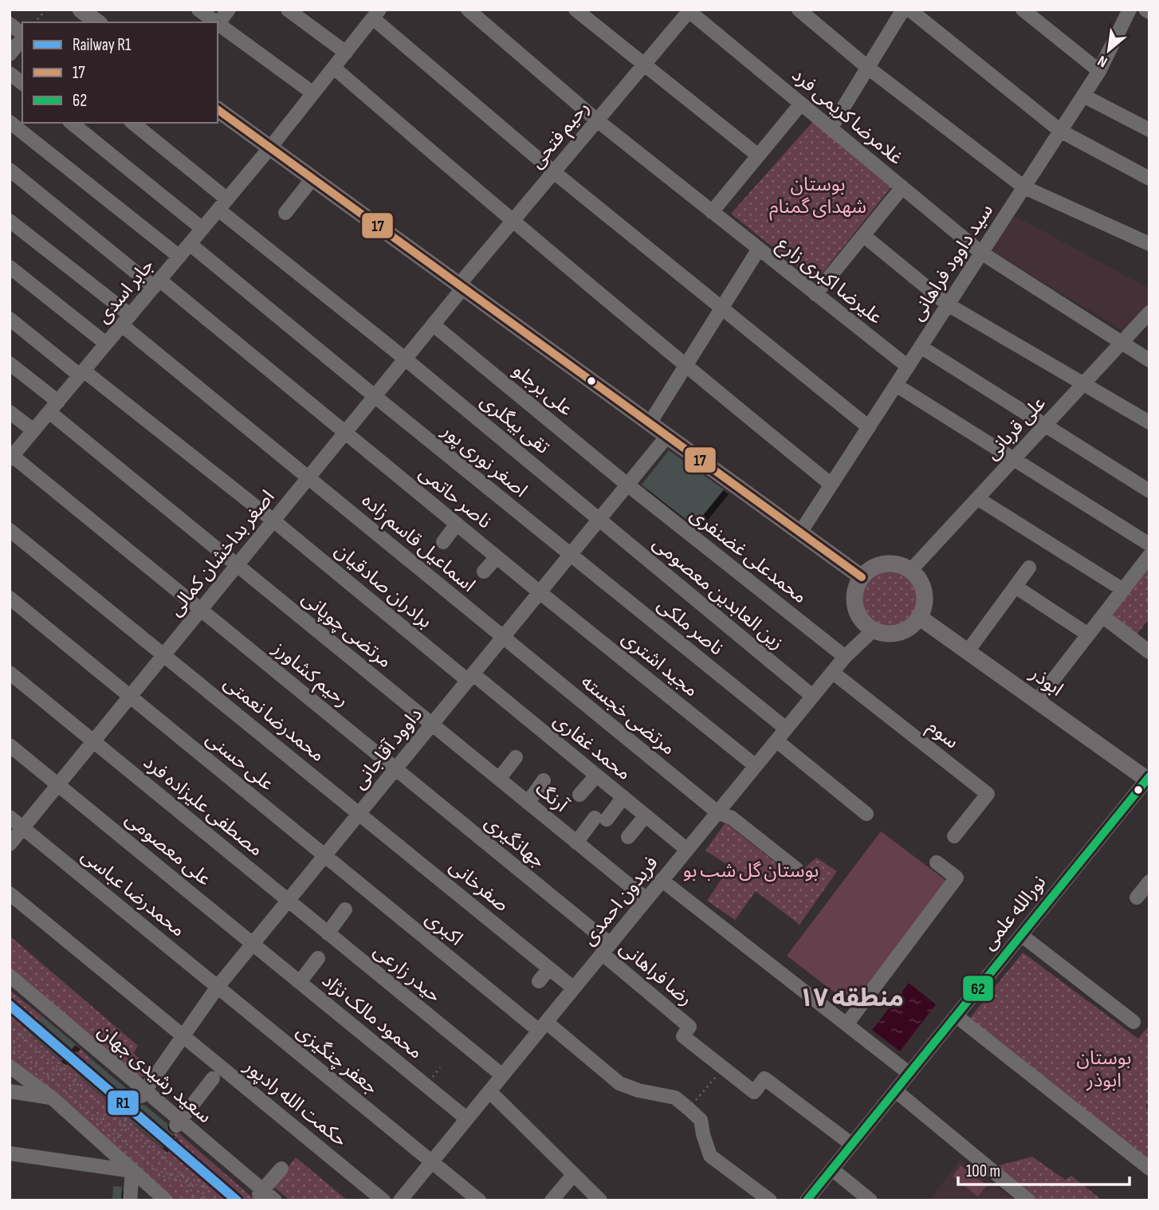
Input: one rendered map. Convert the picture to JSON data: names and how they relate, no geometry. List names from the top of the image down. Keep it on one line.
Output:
{"streets":{"main road":["ابوذر"],"street":["غلامرضا کریمی فرد","رحیم فتحی","سید داوود فراهانی","علیرضا اکبری زارع","جابر اسدی","علی برجلو","تقی بیگلری","علی قربانی","اصغر نوری پور","ناصر حاتمی","اسماعیل قاسم زاده","اصغر بداخشان کمالی","محمدعلی غضنفری","برادران صادقیان","زین العابدین معصومی","ناصر ملکی","مرتضی چوپانی","مجید اشتری","رحیم کشاورز","مرتضی خجسته","محمدرضا نعمتی","سوم","محمد غفاری","داوود آقاجانی","علی حسنی","آرنگ","مصطفی علیزاده فرد","جهانگیری","علی معصومی","صفرخانی","محمدرضا عباسی","فریدون احمدی","نورالله علمی","اکبری","حیدر زارعی","رضا فراهانی","محمود مالک نژاد","جعفر چنگیزی","سعید رشیدی جهان","حکمت الله رادپور"]},"crossings":[["غلامرضا کریمی فرد","رحیم فتحی"],["غلامرضا کریمی فرد","سید داوود فراهانی"],["غلامرضا کریمی فرد","علی قربانی"],["رحیم فتحی","علیرضا اکبری زارع"],["رحیم فتحی","اصغر بداخشان کمالی"],["سید داوود فراهانی","علیرضا اکبری زارع"],["جابر اسدی","تقی بیگلری"],["جابر اسدی","اصغر نوری پور"],["جابر اسدی","ناصر حاتمی"],["جابر اسدی","اسماعیل قاسم زاده"],["جابر اسدی","برادران صادقیان"],["جابر اسدی","مرتضی چوپانی"],["جابر اسدی","رحیم کشاورز"],["علی برجلو","اصغر بداخشان کمالی"],["علی برجلو","محمدعلی غضنفری"],["علی برجلو","داوود آقاجانی"],["تقی بیگلری","اصغر بداخشان کمالی"],["تقی بیگلری","زین العابدین معصومی"],["تقی بیگلری","داوود آقاجانی"],["علی قربانی","ابوذر"],["علی قربانی","فریدون احمدی"],["اصغر نوری پور","اصغر بداخشان کمالی"],["اصغر نوری پور","ناصر ملکی"],["اصغر نوری پور","داوود آقاجانی"],["ناصر حاتمی","اصغر بداخشان کمالی"],["ناصر حاتمی","مجید اشتری"],["ناصر حاتمی","داوود آقاجانی"],["اسماعیل قاسم زاده","اصغر بداخشان کمالی"],["اسماعیل قاسم زاده","مرتضی خجسته"],["اسماعیل قاسم زاده","داوود آقاجانی"],["اصغر بداخشان کمالی","برادران صادقیان"],["اصغر بداخشان کمالی","مرتضی چوپانی"],["اصغر بداخشان کمالی","رحیم کشاورز"],["اصغر بداخشان کمالی","محمدرضا نعمتی"],["اصغر بداخشان کمالی","علی حسنی"],["اصغر بداخشان کمالی","مصطفی علیزاده فرد"],["اصغر بداخشان کمالی","علی معصومی"],["اصغر بداخشان کمالی","محمدرضا عباسی"],["محمدعلی غضنفری","داوود آقاجانی"],["محمدعلی غضنفری","فریدون احمدی"],["برادران صادقیان","محمد غفاری"],["برادران صادقیان","داوود آقاجانی"],["زین العابدین معصومی","داوود آقاجانی"],["زین العابدین معصومی","فریدون احمدی"],["ناصر ملکی","داوود آقاجانی"],["ناصر ملکی","فریدون احمدی"],["مرتضی چوپانی","داوود آقاجانی"],["مرتضی چوپانی","آرنگ"],["مجید اشتری","داوود آقاجانی"],["مجید اشتری","فریدون احمدی"],["رحیم کشاورز","داوود آقاجانی"],["رحیم کشاورز","جهانگیری"],["ابوذر","فریدون احمدی"],["ابوذر","نورالله علمی"],["مرتضی خجسته","داوود آقاجانی"],["مرتضی خجسته","فریدون احمدی"],["محمدرضا نعمتی","داوود آقاجانی"],["محمدرضا نعمتی","صفرخانی"],["سوم","فریدون احمدی"],["محمد غفاری","داوود آقاجانی"],["محمد غفاری","فریدون احمدی"],["داوود آقاجانی","علی حسنی"],["داوود آقاجانی","آرنگ"],["داوود آقاجانی","مصطفی علیزاده فرد"],["داوود آقاجانی","جهانگیری"],["داوود آقاجانی","علی معصومی"],["داوود آقاجانی","صفرخانی"],["داوود آقاجانی","محمدرضا عباسی"],["داوود آقاجانی","اکبری"],["داوود آقاجانی","حیدر زارعی"],["داوود آقاجانی","محمود مالک نژاد"],["داوود آقاجانی","جعفر چنگیزی"],["داوود آقاجانی","سعید رشیدی جهان"],["داوود آقاجانی","حکمت الله رادپور"],["علی حسنی","اکبری"],["آرنگ","فریدون احمدی"],["مصطفی علیزاده فرد","حیدر زارعی"],["جهانگیری","فریدون احمدی"],["جهانگیری","رضا فراهانی"],["علی معصومی","محمود مالک نژاد"],["صفرخانی","فریدون احمدی"],["محمدرضا عباسی","جعفر چنگیزی"],["فریدون احمدی","اکبری"],["فریدون احمدی","حیدر زارعی"],["فریدون احمدی","رضا فراهانی"],["فریدون احمدی","محمود مالک نژاد"],["فریدون احمدی","جعفر چنگیزی"],["نورالله علمی","رضا فراهانی"]],"districts":["منطقه ۱۷"],"parks":["بوستان شهدای گمنام","بوستان گل شب بو","بوستان ابوذر"],"lines":["transit line 17","transit line 62","rail line R1"],"legend":["Railway R1","17","62"],"scale_bar":"100 m","north":"bottom left"}
